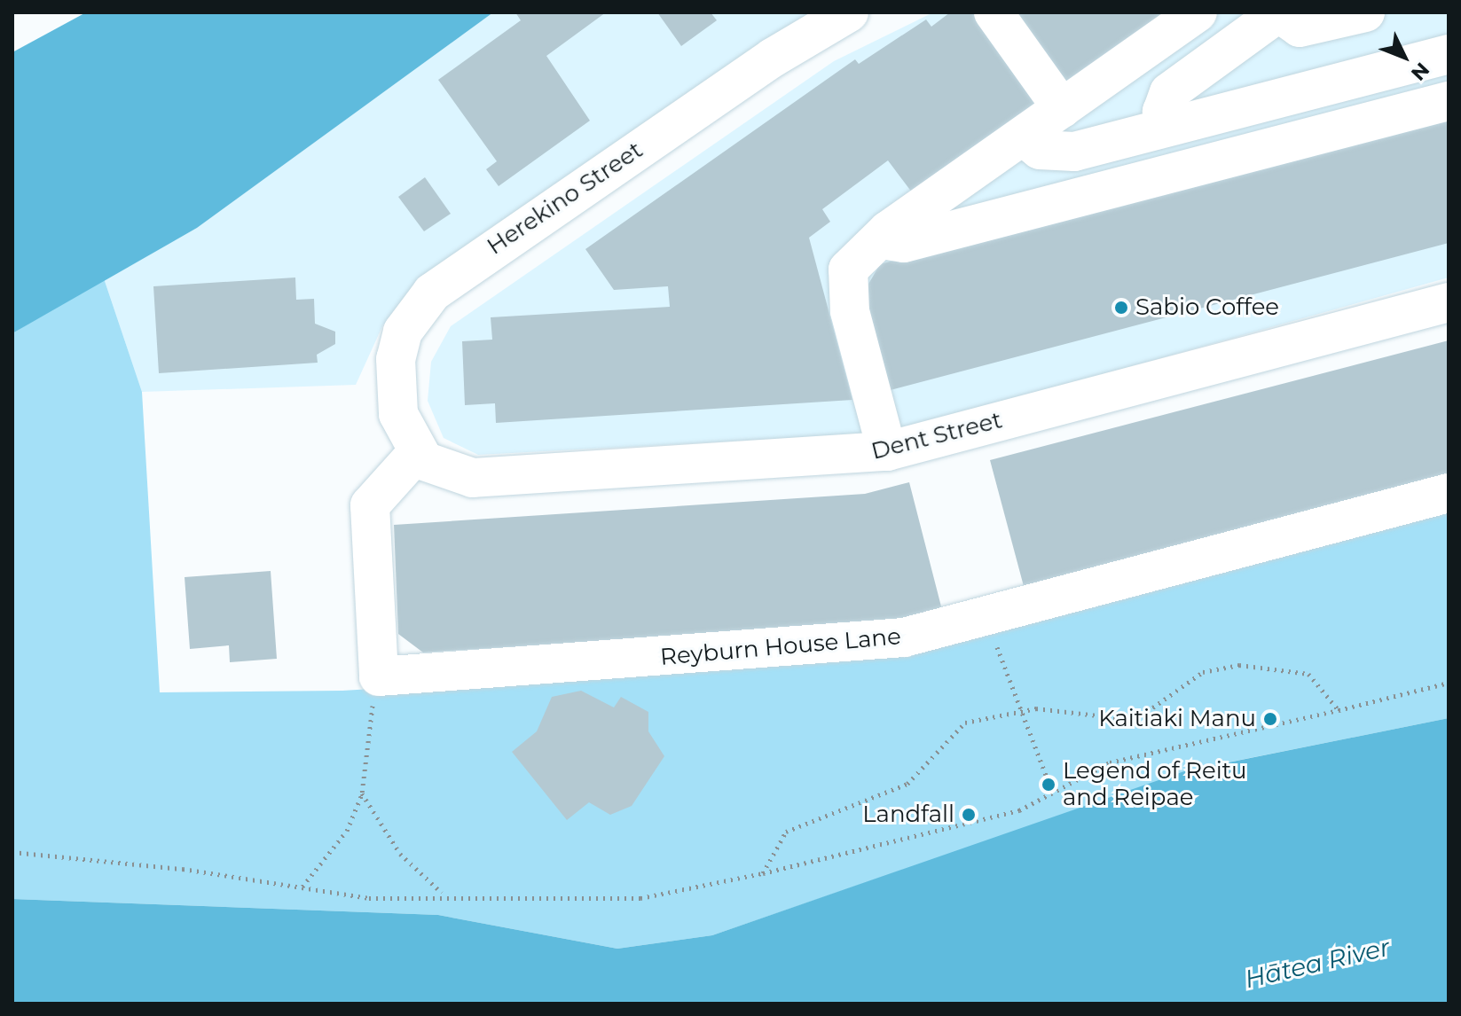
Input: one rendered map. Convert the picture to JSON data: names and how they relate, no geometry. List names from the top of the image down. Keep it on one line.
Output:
{"streets":{"street":["Herekino Street","Dent Street","Reyburn House Lane"]},"crossings":[["Herekino Street","Dent Street"]],"water":["Hātea River"],"places":["Sabio Coffee","Kaitiaki Manu","Legend of Reitu and Reipae","Landfall"],"north":"bottom right"}
